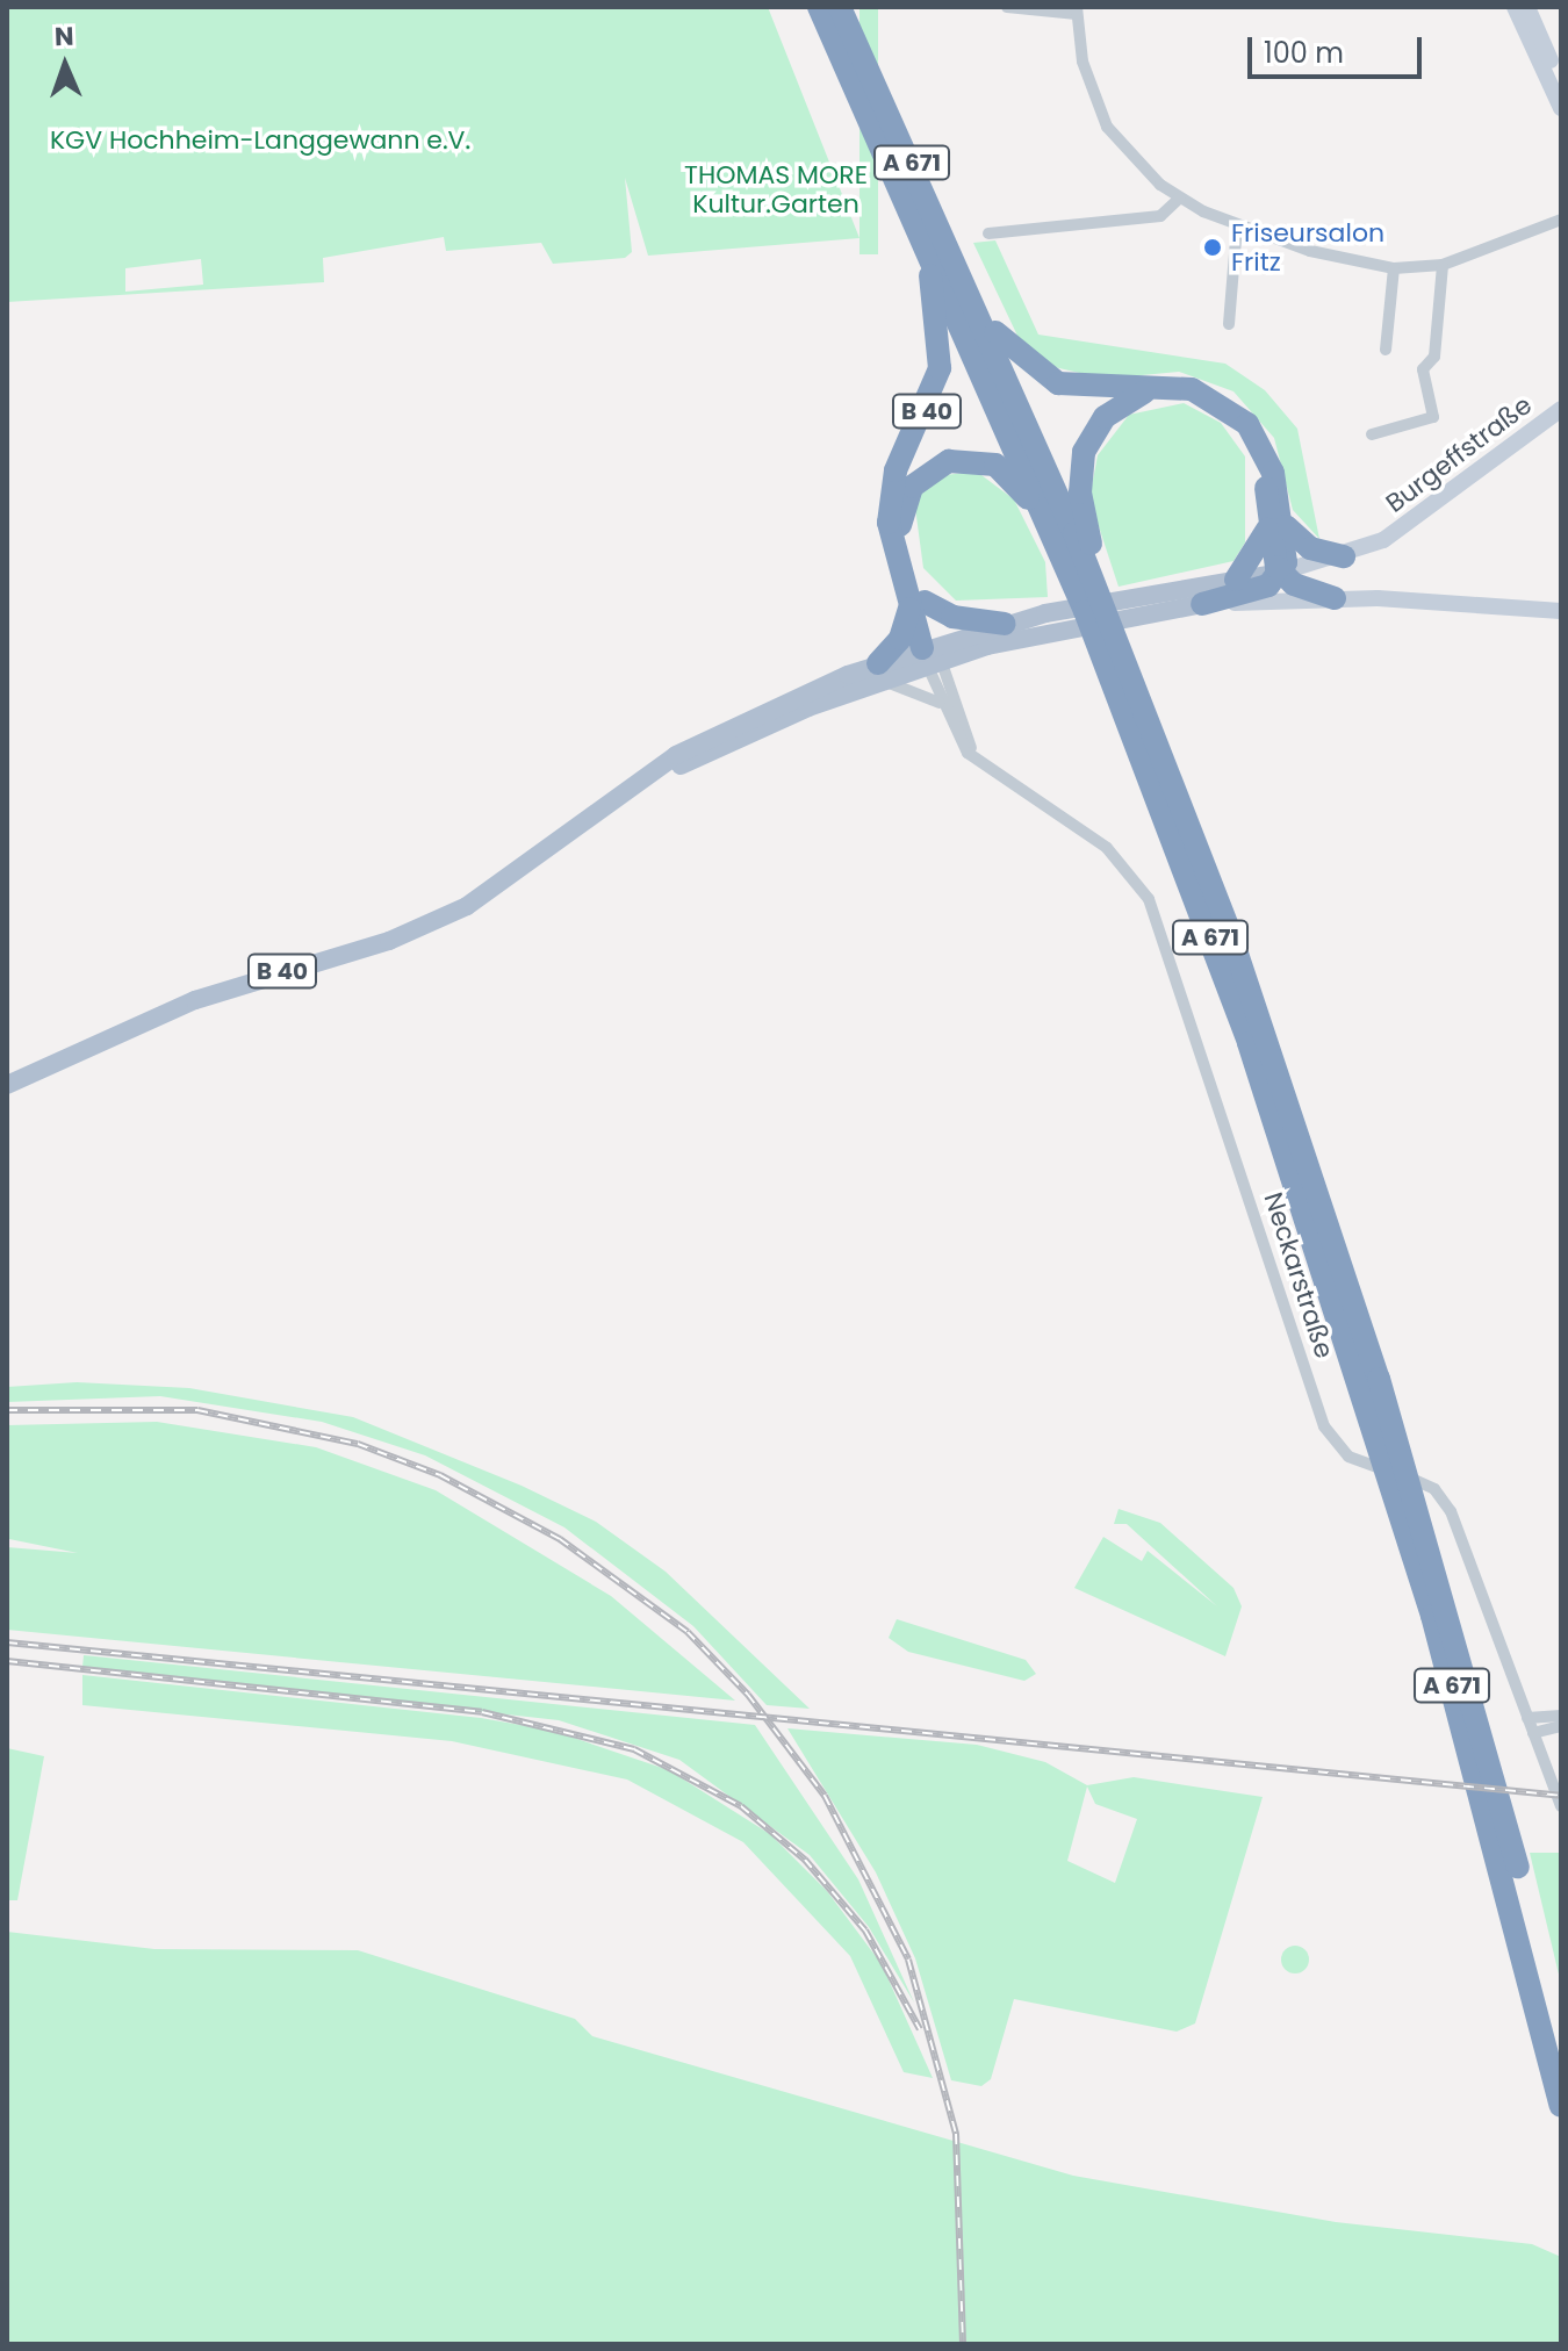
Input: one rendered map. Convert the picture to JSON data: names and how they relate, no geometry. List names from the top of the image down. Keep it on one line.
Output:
{"streets":{"highway":["A 671","B 40"],"main road":["Burgeffstraße"],"street":["Neckarstraße"]},"crossings":[["A 671","B 40"],["B 40","Burgeffstraße"],["B 40","Neckarstraße"]],"parks":["KGV Hochheim-Langgewann e.V.","THOMAS MORE Kultur.Garten"],"places":["Friseursalon Fritz"],"scale_bar":"100 m","north":"top"}
